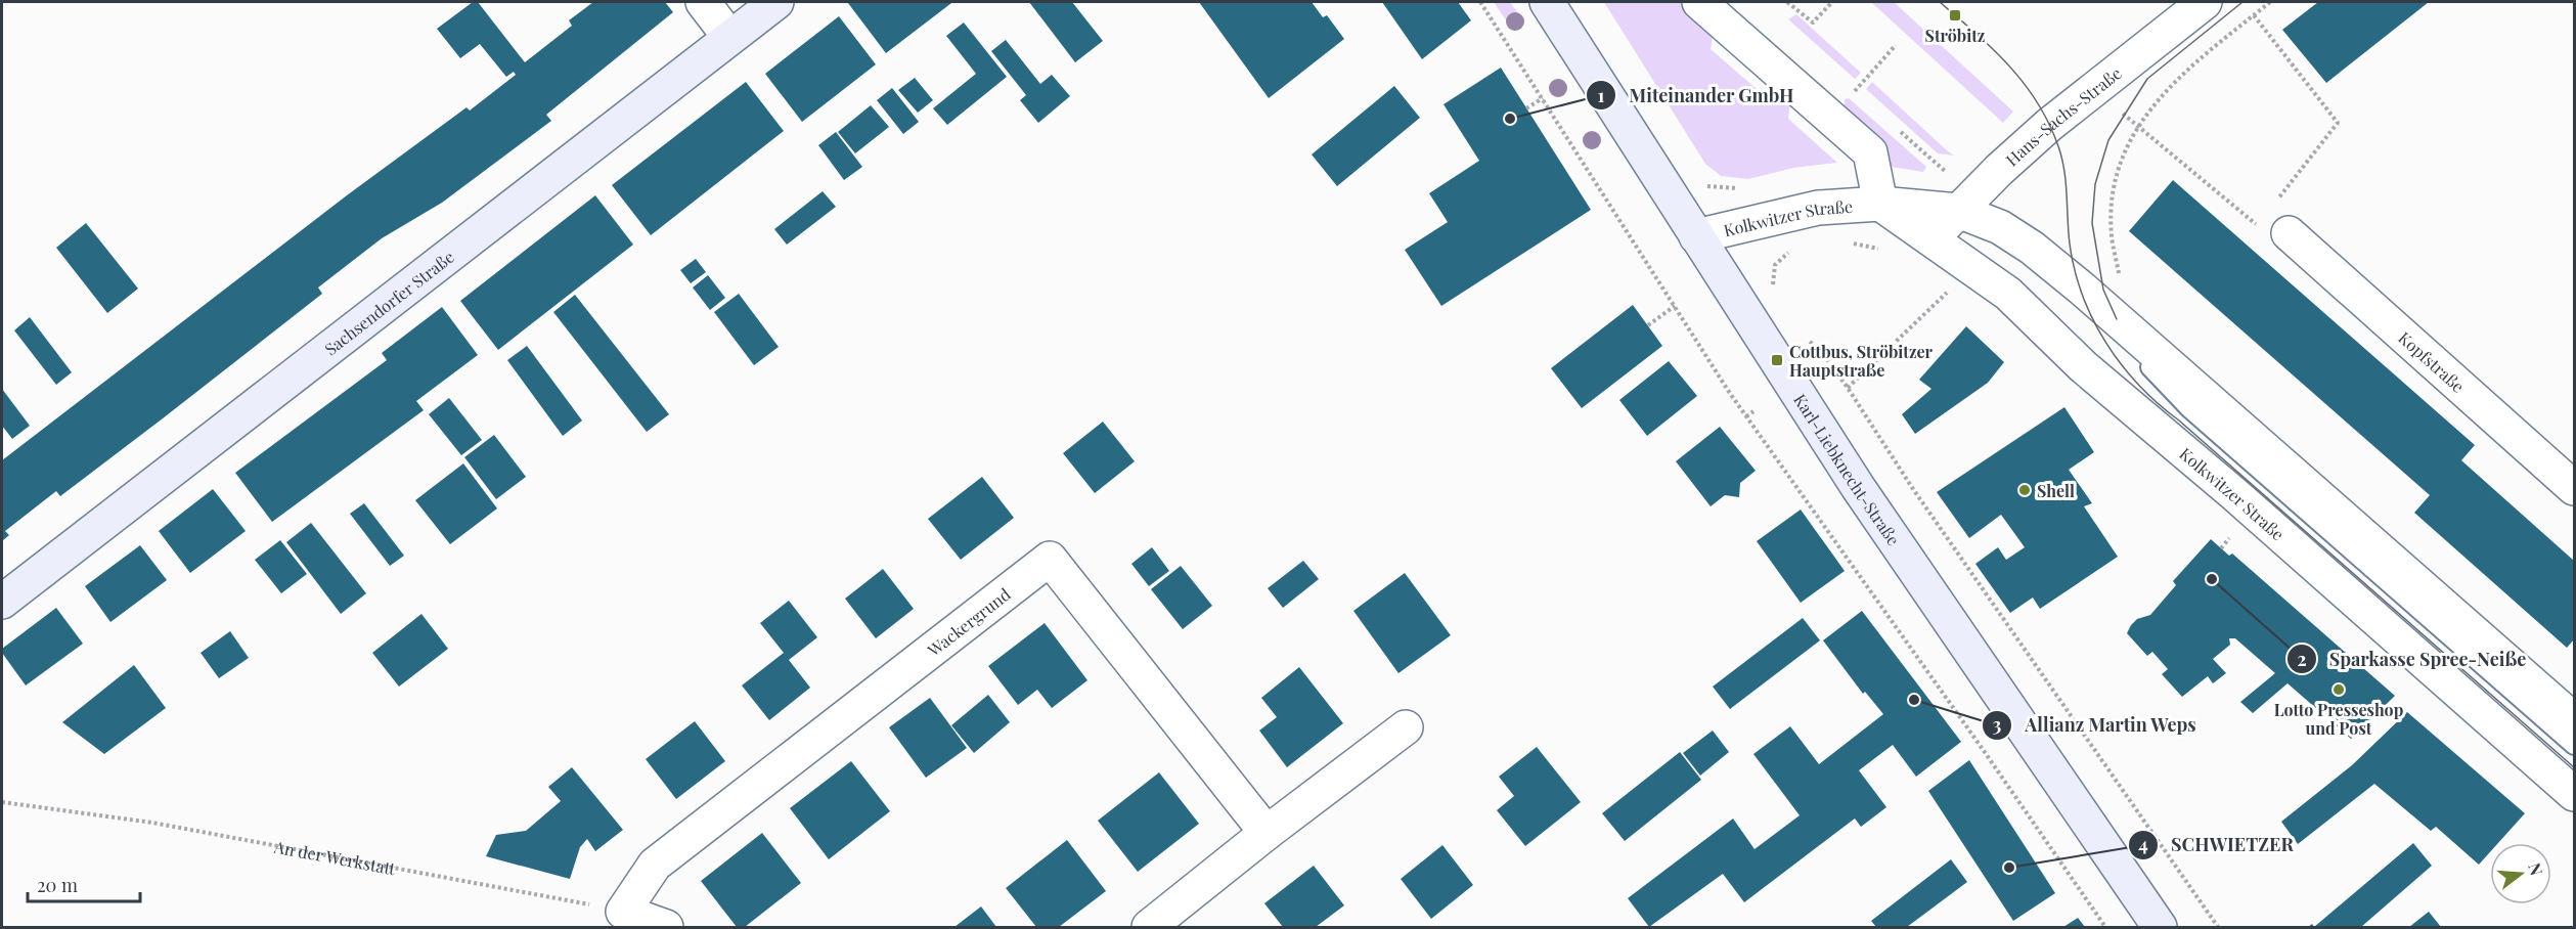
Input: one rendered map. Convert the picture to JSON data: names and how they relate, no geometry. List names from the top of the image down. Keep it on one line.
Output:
{"streets":{"main road":["Sachsendorfer Straße","Karl-Liebknecht-Straße"],"street":["Hans-Sachs-Straße","Kolkwitzer Straße","Kopfstraße","Wackergrund"],"path":["An der Werkstatt"]},"crossings":[["Hans-Sachs-Straße","Kolkwitzer Straße"],["Kolkwitzer Straße","Karl-Liebknecht-Straße"],["Wackergrund","An der Werkstatt"]],"places":{"transit":["Ströbitz","Cottbus, Ströbitzer Hauptstraße"],"other":["Miteinander GmbH","Shell","Sparkasse Spree-Neiße","Lotto Presseshop und Post","Allianz Martin Weps","SCHWIETZER"]},"scale_bar":"20 m","north":"right"}
